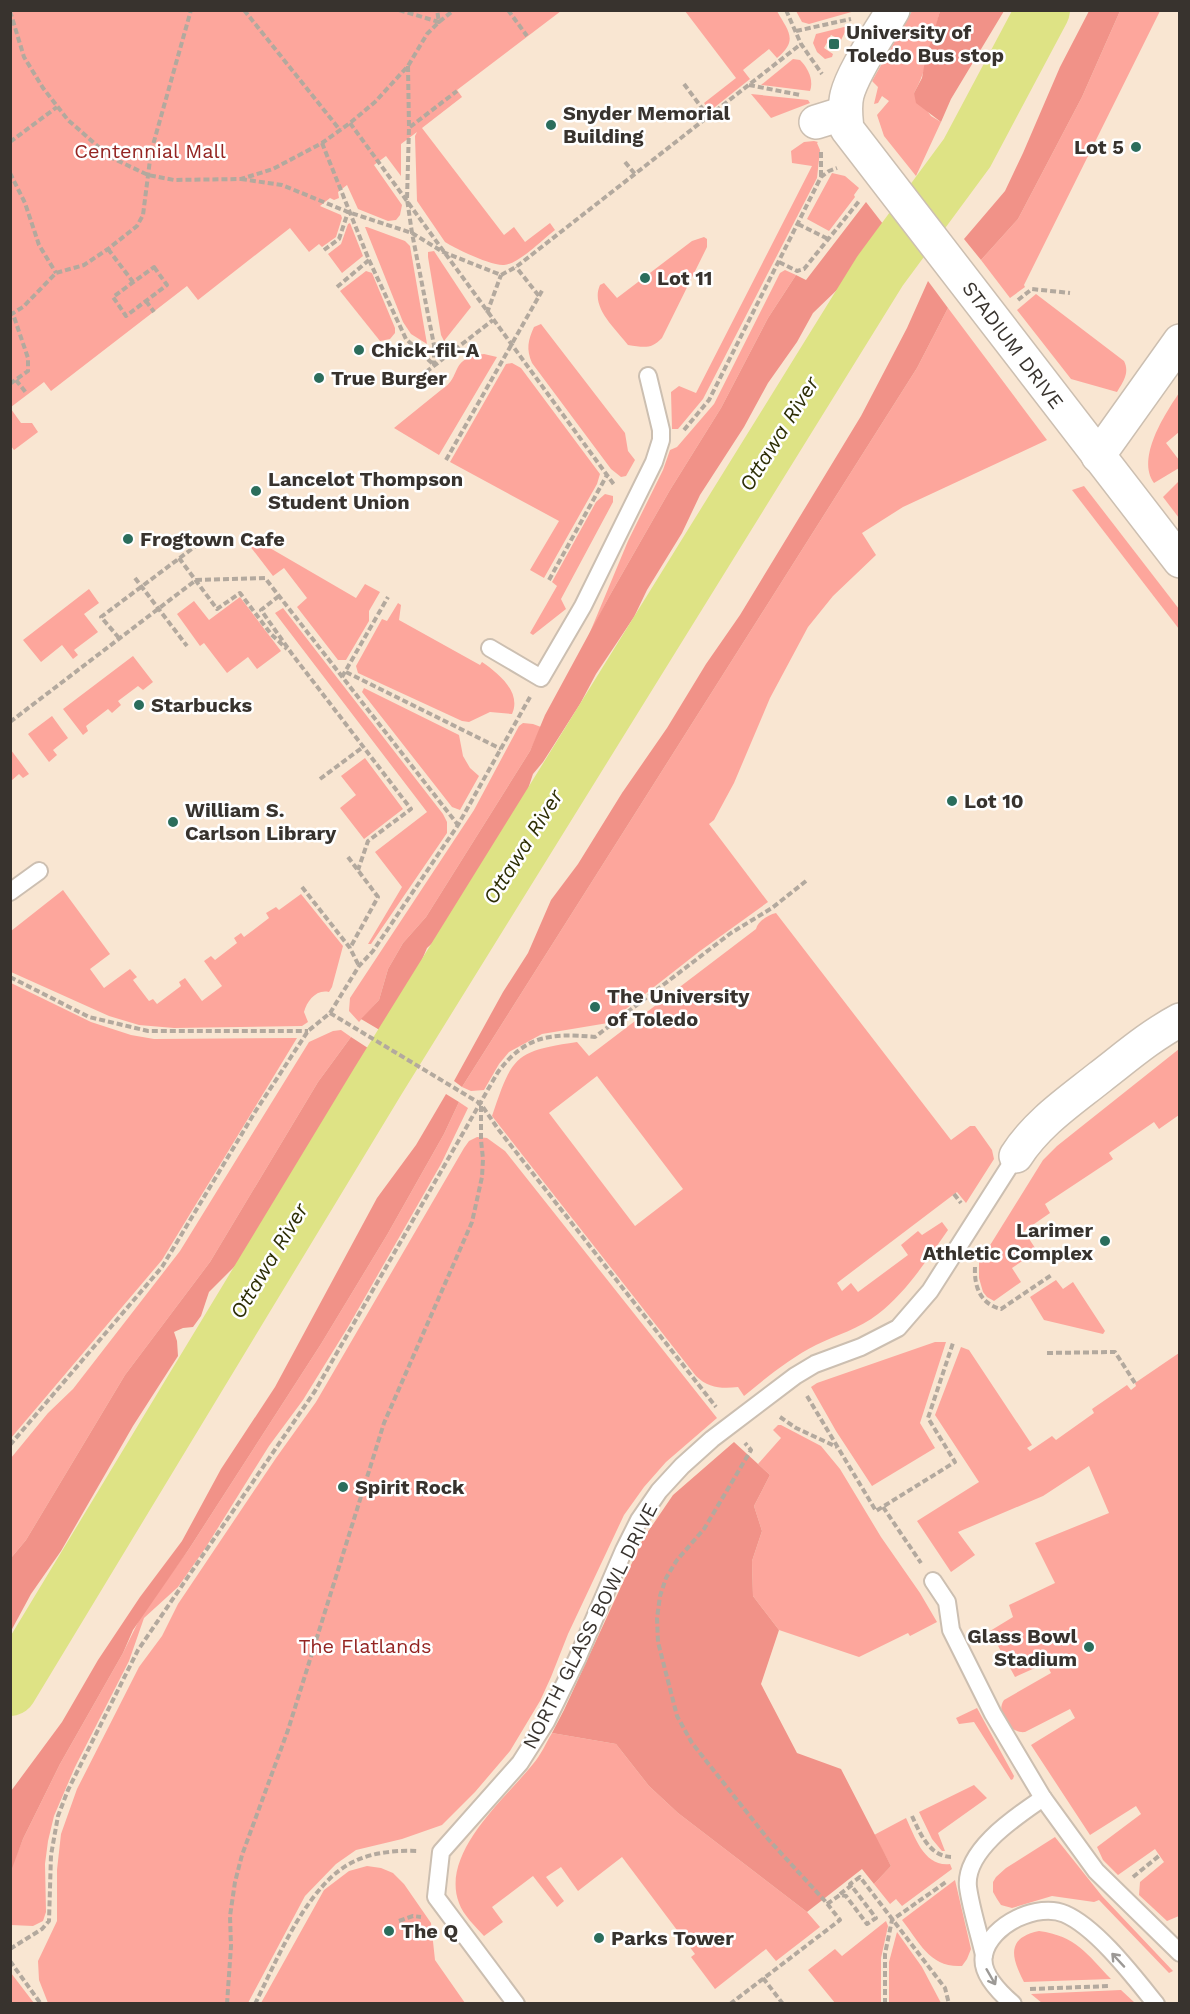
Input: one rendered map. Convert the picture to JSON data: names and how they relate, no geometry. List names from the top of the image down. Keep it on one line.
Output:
{"streets":{"street":["STADIUM DRIVE","NORTH GLASS BOWL DRIVE"]},"water":["Ottawa River"],"parks":["Centennial Mall","The Flatlands"],"places":{"transit":["University of Toledo Bus stop"],"other":["Snyder Memorial Building","Lot 5","Lot 11","Chick-fil-A","True Burger","Lancelot Thompson Student Union","Frogtown Cafe","Starbucks","Lot 10","William S. Carlson Library","The University of Toledo","Larimer Athletic Complex","Spirit Rock","Glass Bowl Stadium","The Q","Parks Tower"]}}
